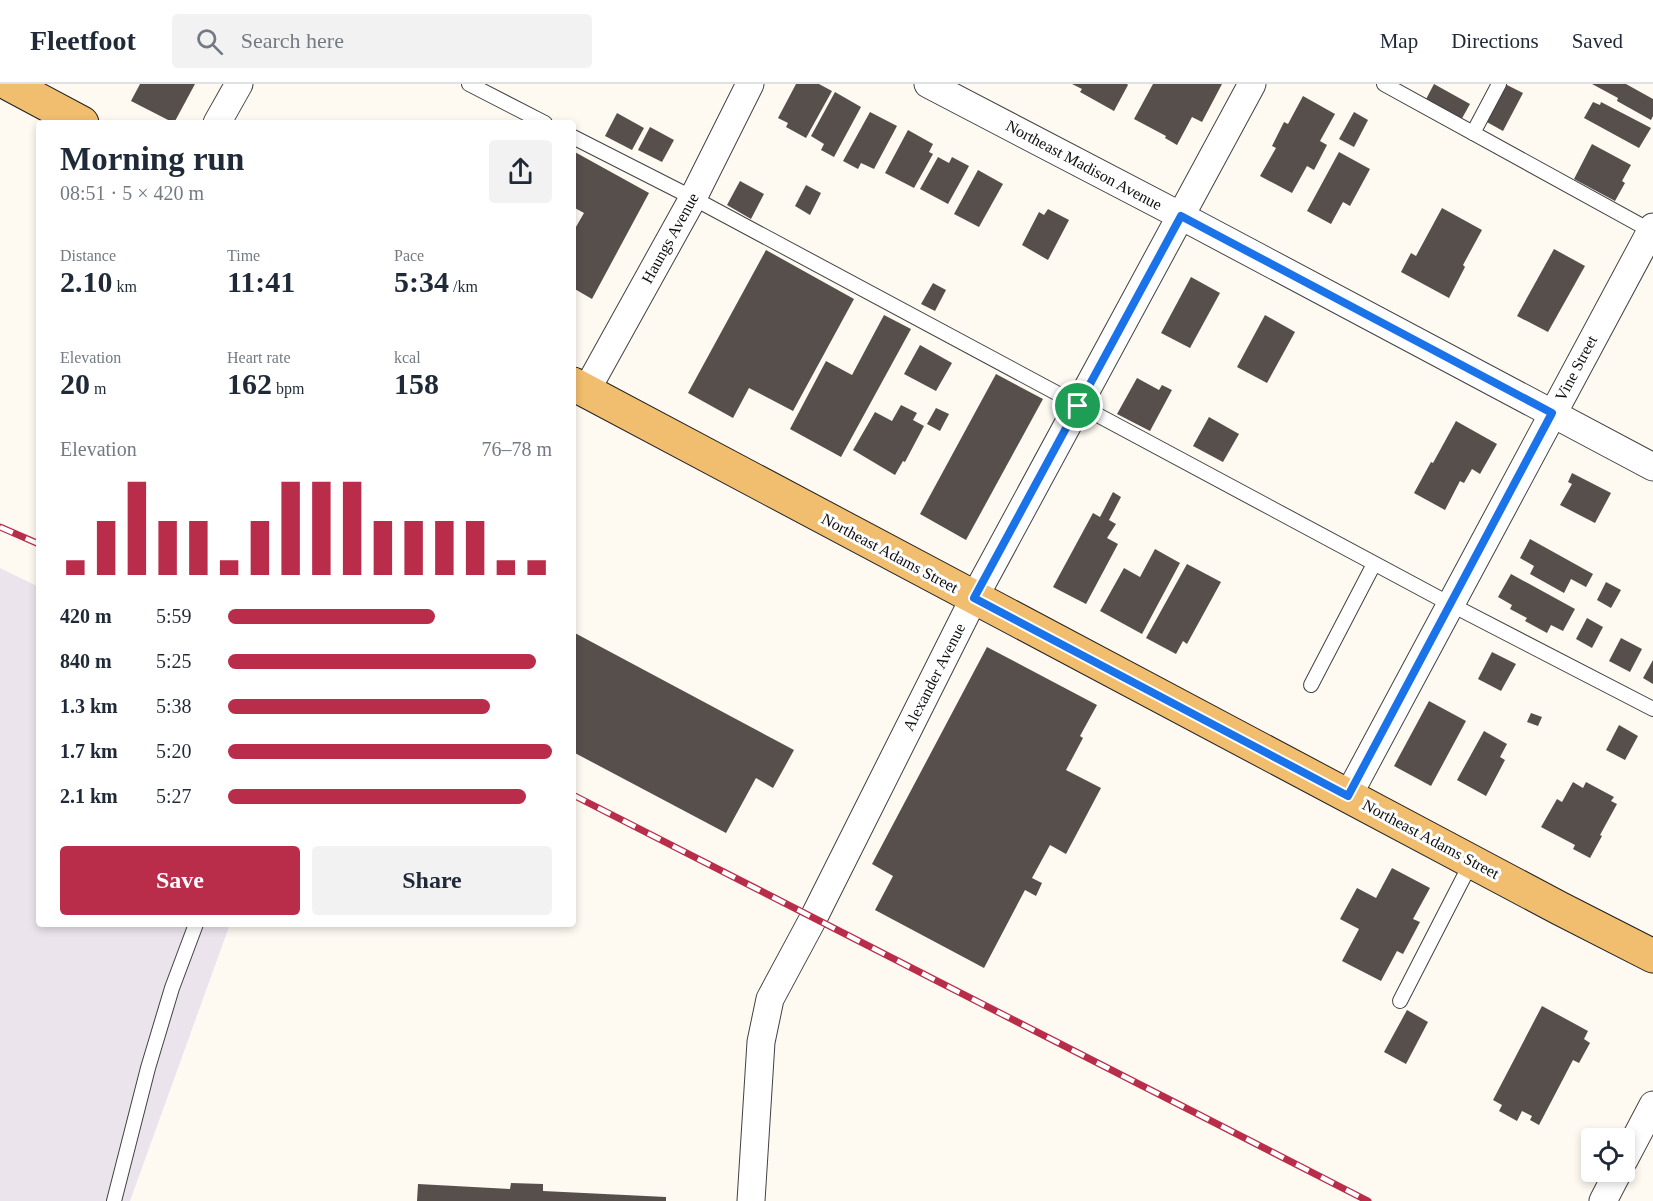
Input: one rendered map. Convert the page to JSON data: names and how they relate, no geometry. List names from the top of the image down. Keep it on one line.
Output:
{"streets":{"main road":["Northeast Adams Street"],"street":["Northeast Madison Avenue","Haungs Avenue","Vine Street","Alexander Avenue"]},"crossings":[["Northeast Madison Avenue","Vine Street"],["Northeast Madison Avenue","Alexander Avenue"],["Haungs Avenue","Northeast Adams Street"],["Vine Street","Northeast Adams Street"],["Northeast Adams Street","Alexander Avenue"]],"page":{"header":"Fleetfoot","search":"Search here","nav":["Map","Directions","Saved"],"heading":["Morning run","08:51 · 5 × 420 m"],"stats":[["Distance","2.10 km"],["Time","11:41"],["Pace","5:34 /km"],["Elevation","20 m"],["Heart rate","162 bpm"],["kcal","158"]],"chart":["Elevation","76–78 m"],"list":[{"name":"420 m","note":"5:59"},{"name":"840 m","note":"5:25"},{"name":"1.3 km","note":"5:38"},{"name":"1.7 km","note":"5:20"},{"name":"2.1 km","note":"5:27"}],"buttons":["Save","Share"]}}
